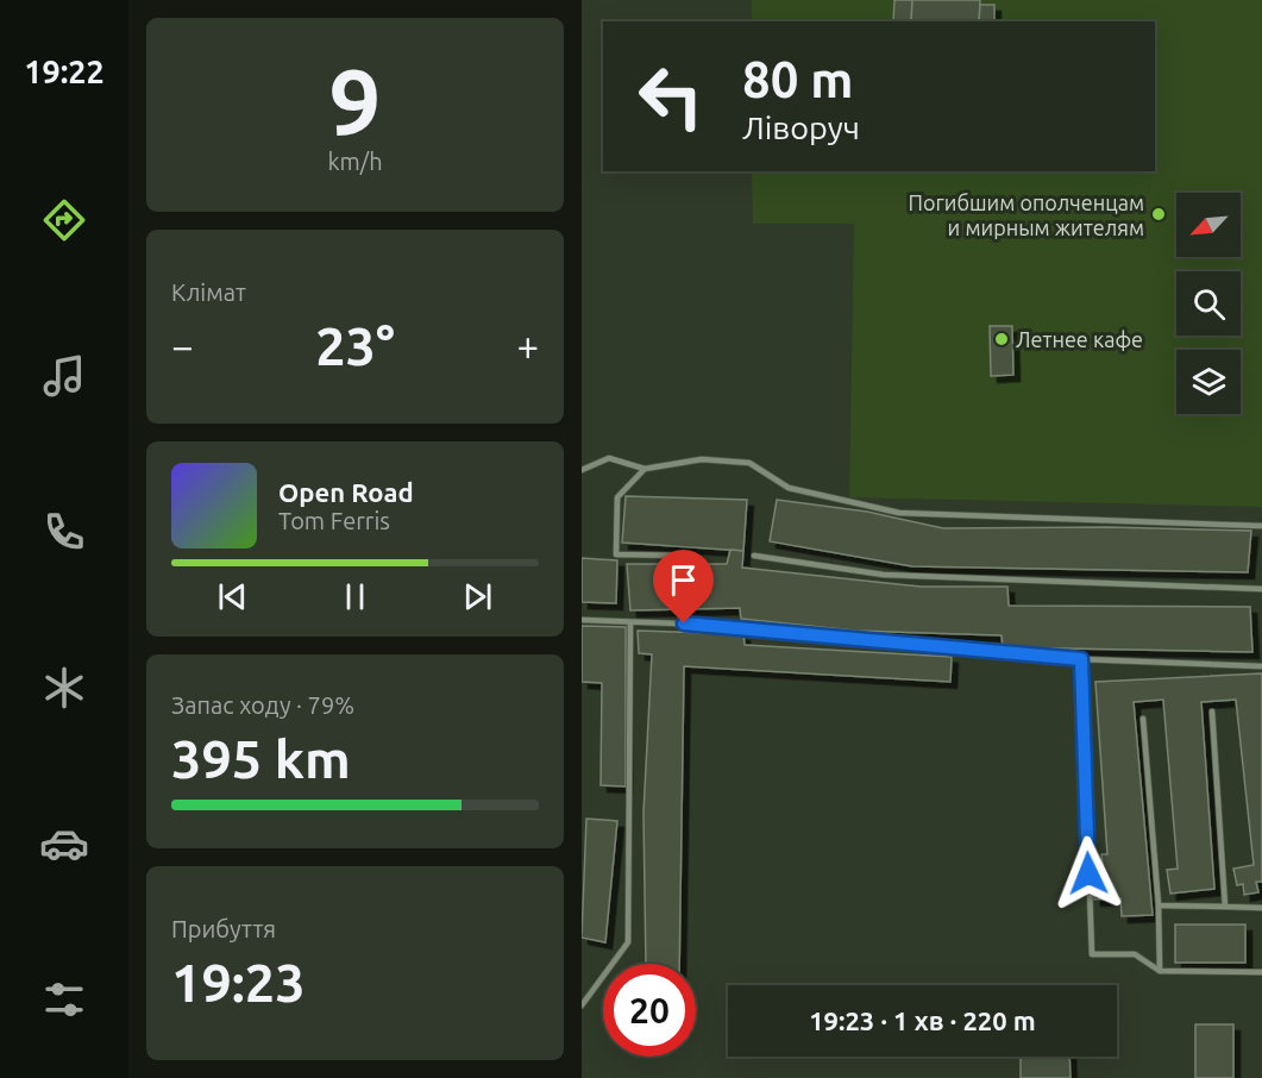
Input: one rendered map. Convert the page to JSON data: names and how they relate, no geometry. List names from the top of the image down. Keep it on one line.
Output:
{"places":["Погибшим ополченцам и мирным жителям","Летнее кафе"],"north":"bottom left","page":{"tabs":"19:22","tile":[["9","km/h"],"Клімат",["Запас ходу · 79%","395 km"],["Прибуття","19:23"]],"turn":["80 m","Ліворуч"],"heat":["−","23°","+"],"song":["Open Road","Tom Ferris"],"limit":"20","trip":"19:23 · 1 хв · 220 m"}}
